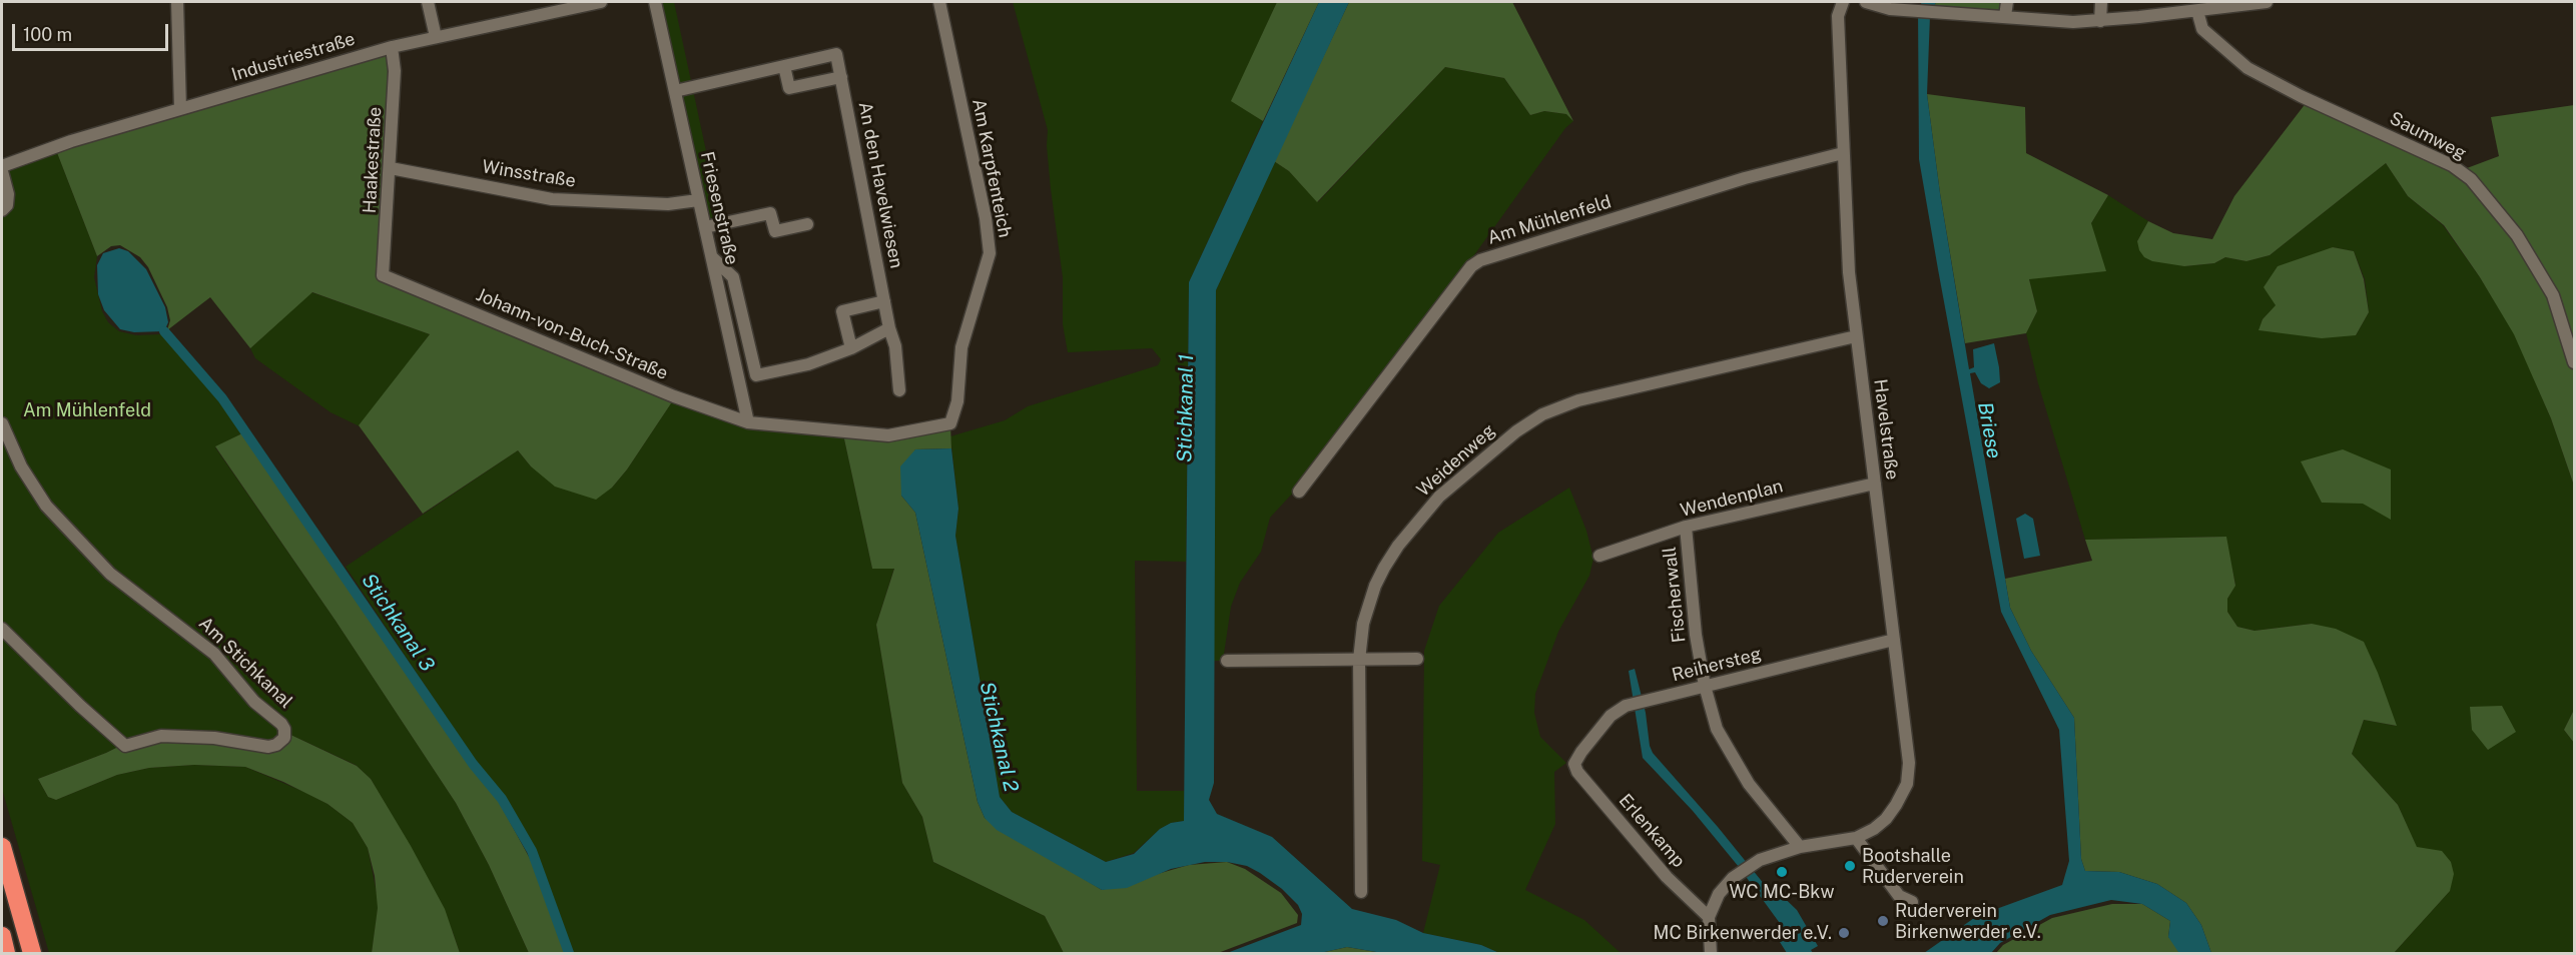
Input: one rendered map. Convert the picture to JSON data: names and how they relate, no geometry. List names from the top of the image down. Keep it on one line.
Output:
{"streets":{"street":["Industriestraße","Saumweg","Haakestraße","Am Karpfenteich","Winsstraße","An den Havelwiesen","Friesenstraße","Am Mühlenfeld","Johann-von-Buch-Straße","Havelstraße","Weidenweg","Wendenplan","Fischerwall","Am Stichkanal","Reihersteg","Erlenkamp"]},"crossings":[["Industriestraße","Haakestraße"],["Haakestraße","Winsstraße"],["Haakestraße","Johann-von-Buch-Straße"],["Am Karpfenteich","Friesenstraße"],["Am Karpfenteich","Johann-von-Buch-Straße"],["Winsstraße","Friesenstraße"],["An den Havelwiesen","Friesenstraße"],["Friesenstraße","Johann-von-Buch-Straße"],["Am Mühlenfeld","Havelstraße"],["Havelstraße","Weidenweg"],["Havelstraße","Wendenplan"],["Havelstraße","Fischerwall"],["Havelstraße","Reihersteg"],["Havelstraße","Erlenkamp"],["Wendenplan","Fischerwall"],["Fischerwall","Reihersteg"],["Reihersteg","Erlenkamp"]],"water":["Stichkanal 1","Briese","Stichkanal 3","Stichkanal 2"],"parks":["Am Mühlenfeld"],"places":["Bootshalle Ruderverein","WC MC-Bkw","Ruderverein Birkenwerder e.V.","MC Birkenwerder e.V."],"scale_bar":"100 m"}
